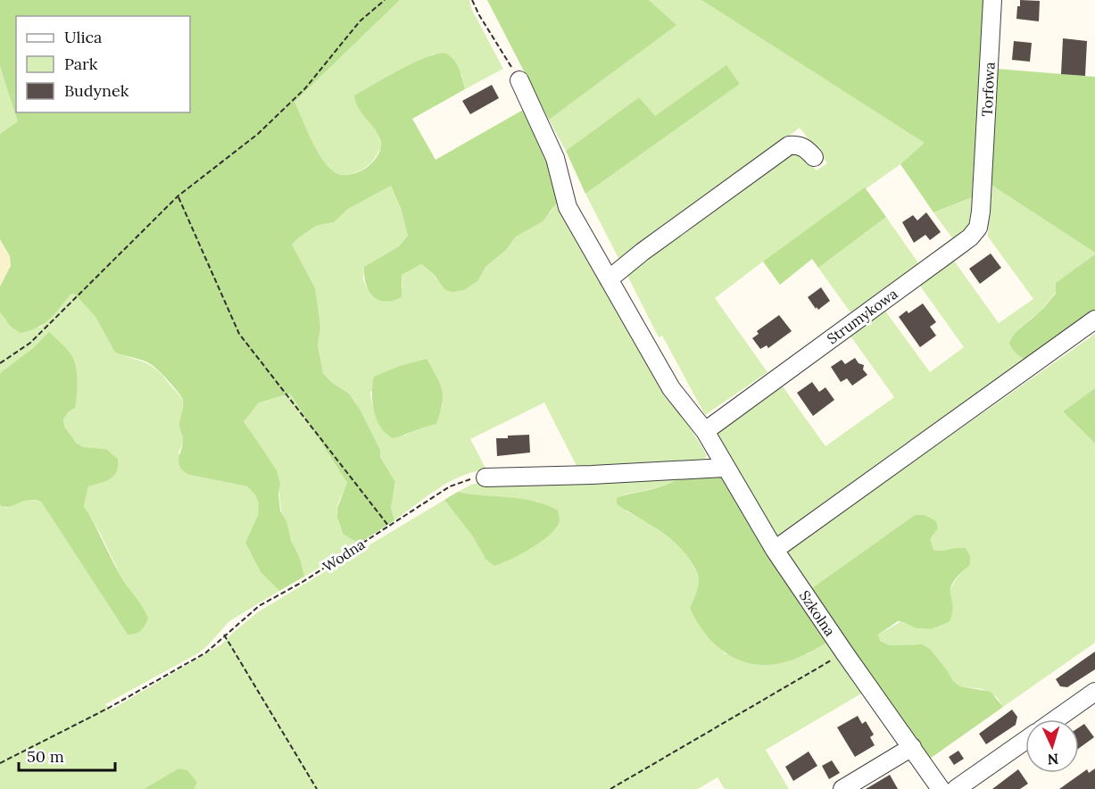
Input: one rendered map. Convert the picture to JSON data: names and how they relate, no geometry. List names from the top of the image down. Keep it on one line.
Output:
{"streets":{"street":["Torfowa","Strumykowa","Szkolna"],"path":["Wodna"]},"crossings":[["Torfowa","Strumykowa"],["Strumykowa","Szkolna"]],"legend":["Ulica","Park","Budynek"],"scale_bar":"50 m","north":"bottom"}
